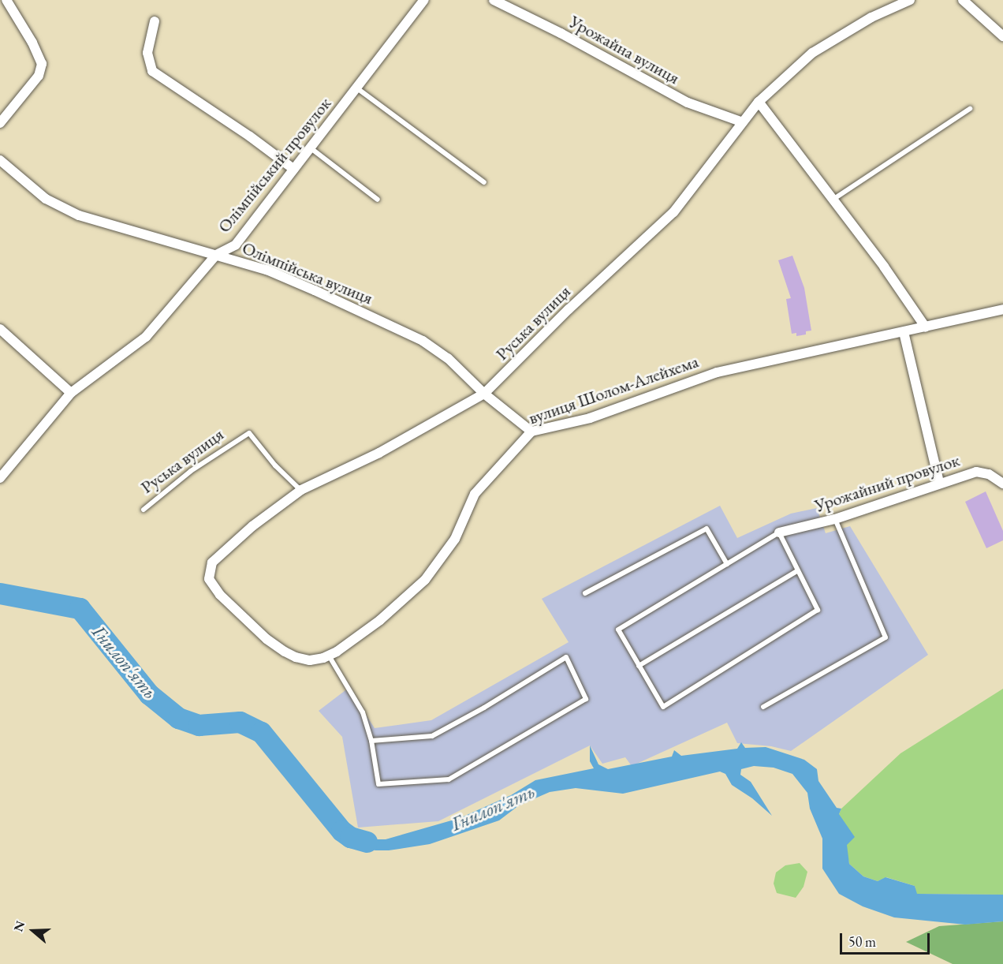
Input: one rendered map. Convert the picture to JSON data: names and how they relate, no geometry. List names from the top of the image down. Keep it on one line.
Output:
{"streets":{"street":["Урожайна вулиця","Олімпійський провулок","Олімпійська вулиця","Руська вулиця","вулиця Шолом-Алейхема","Урожайний провулок"]},"crossings":[["Урожайна вулиця","Руська вулиця"],["Олімпійський провулок","Олімпійська вулиця"],["Олімпійська вулиця","Руська вулиця"],["Олімпійська вулиця","вулиця Шолом-Алейхема"],["Руська вулиця","вулиця Шолом-Алейхема"]],"water":["Гнилоп'ять"],"scale_bar":"50 m","north":"left"}
